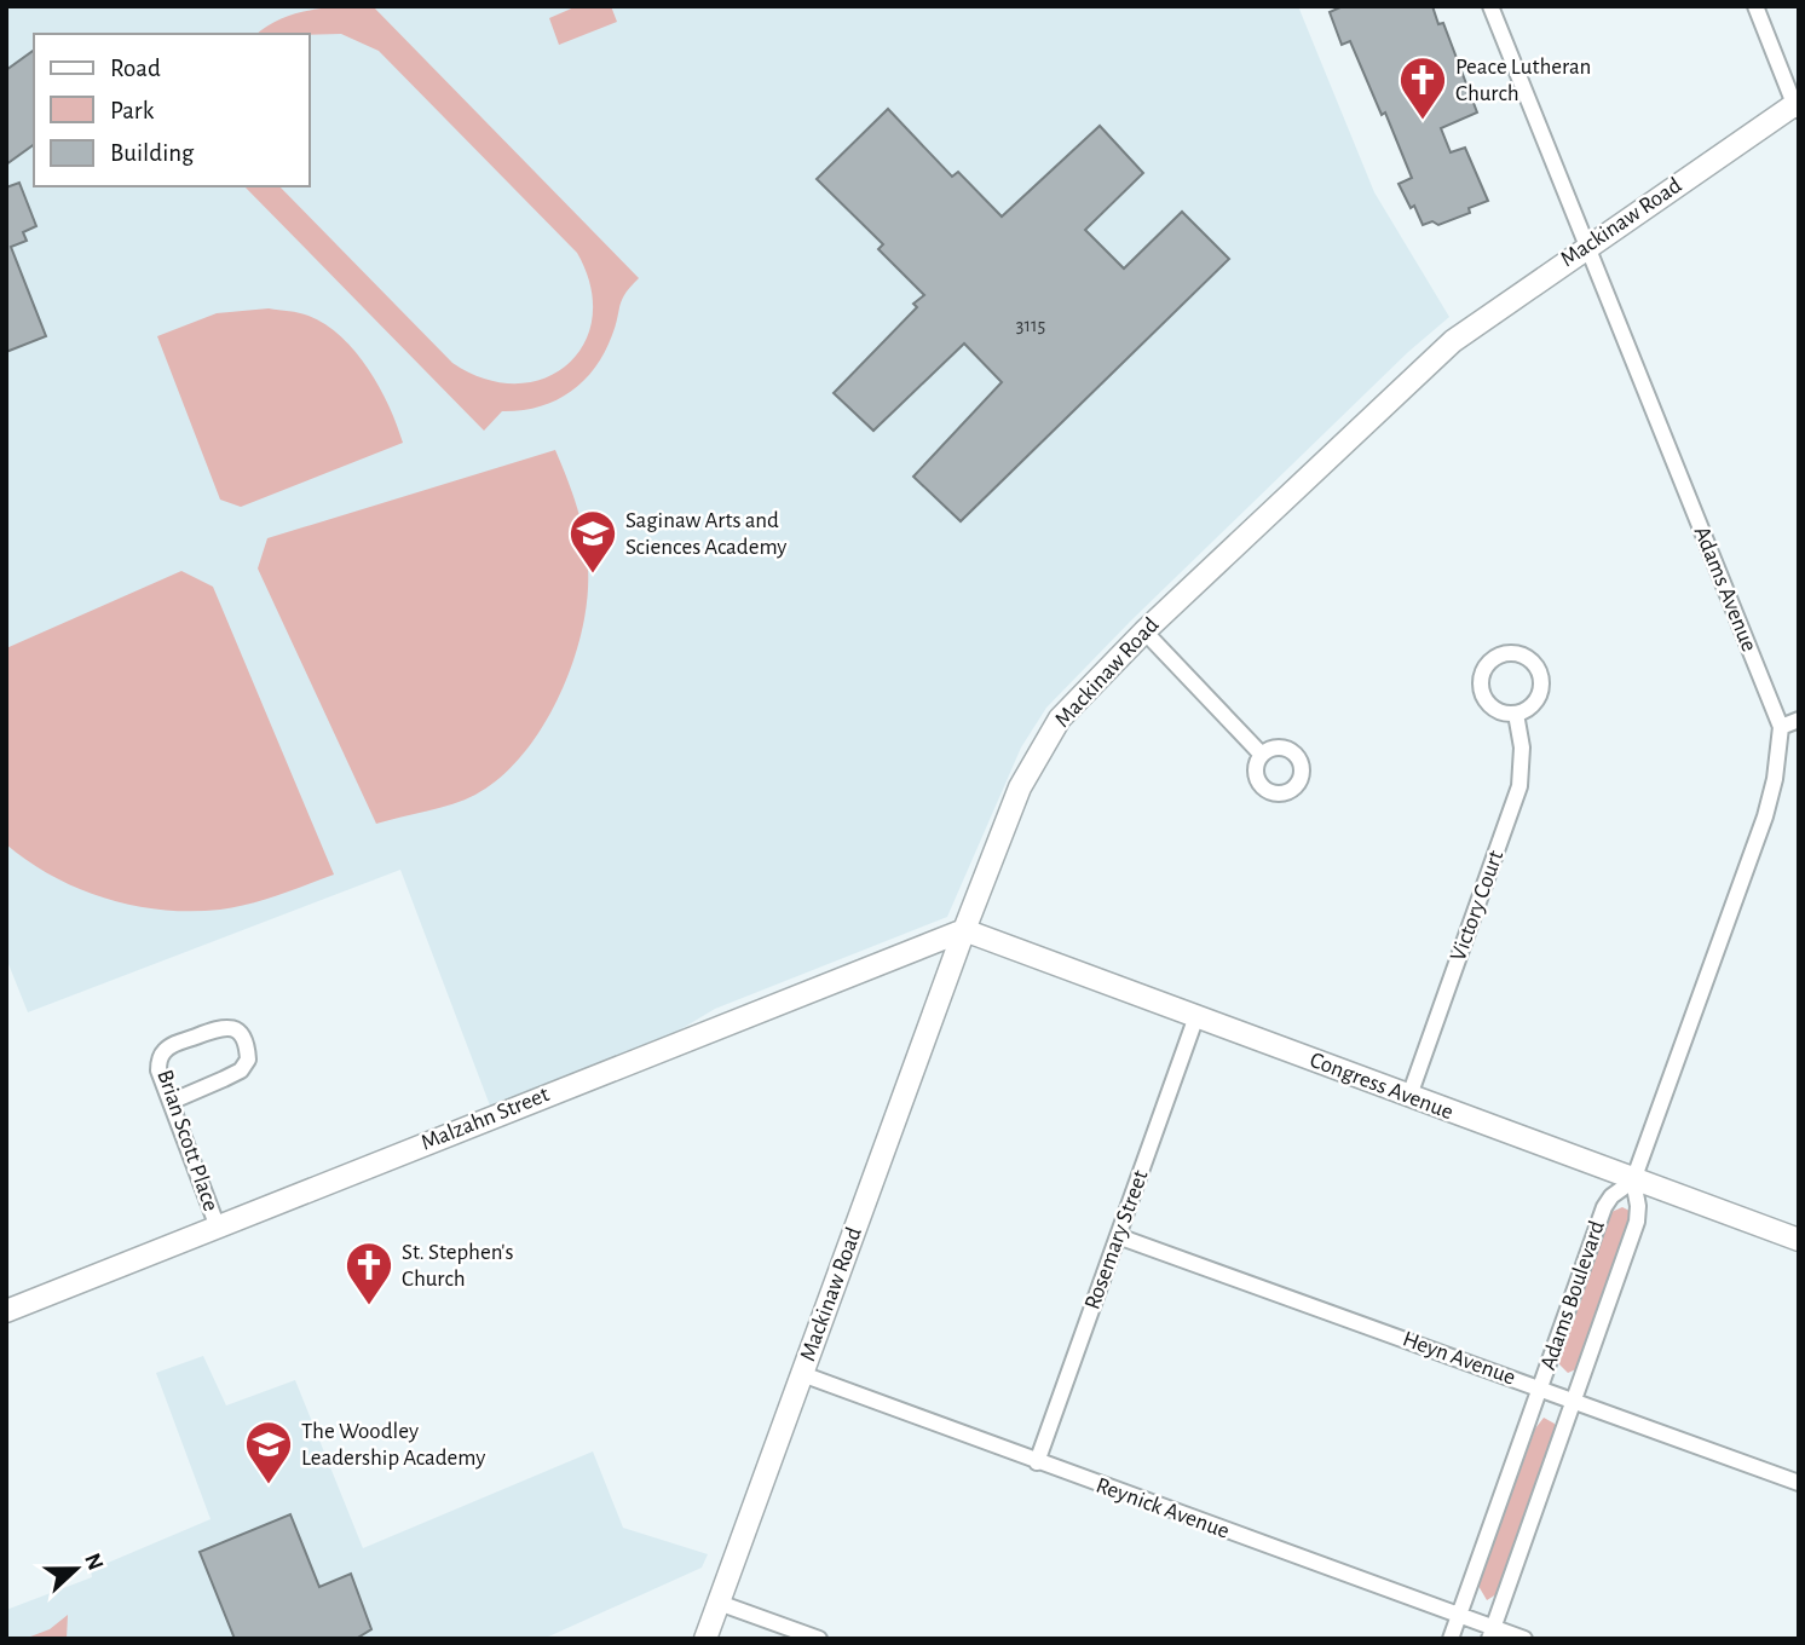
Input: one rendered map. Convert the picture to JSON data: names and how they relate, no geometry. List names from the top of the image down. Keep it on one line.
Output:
{"streets":{"street":["Mackinaw Road","Adams Avenue","Victory Court","Congress Avenue","Malzahn Street","Brian Scott Place","Rosemary Street","Adams Boulevard","Heyn Avenue","Reynick Avenue"]},"crossings":[["Mackinaw Road","Adams Avenue"],["Mackinaw Road","Congress Avenue"],["Mackinaw Road","Malzahn Street"],["Mackinaw Road","Reynick Avenue"],["Adams Avenue","Congress Avenue"],["Adams Avenue","Adams Boulevard"],["Victory Court","Congress Avenue"],["Congress Avenue","Malzahn Street"],["Congress Avenue","Rosemary Street"],["Congress Avenue","Adams Boulevard"],["Malzahn Street","Brian Scott Place"],["Rosemary Street","Heyn Avenue"],["Rosemary Street","Reynick Avenue"],["Adams Boulevard","Heyn Avenue"],["Adams Boulevard","Reynick Avenue"]],"places":{"church":["Peace Lutheran Church","St. Stephen's Church"],"school or university":["Saginaw Arts and Sciences Academy","The Woodley Leadership Academy"]},"house_numbers":["3115"],"legend":["Road","Park","Building"],"north":"right"}
